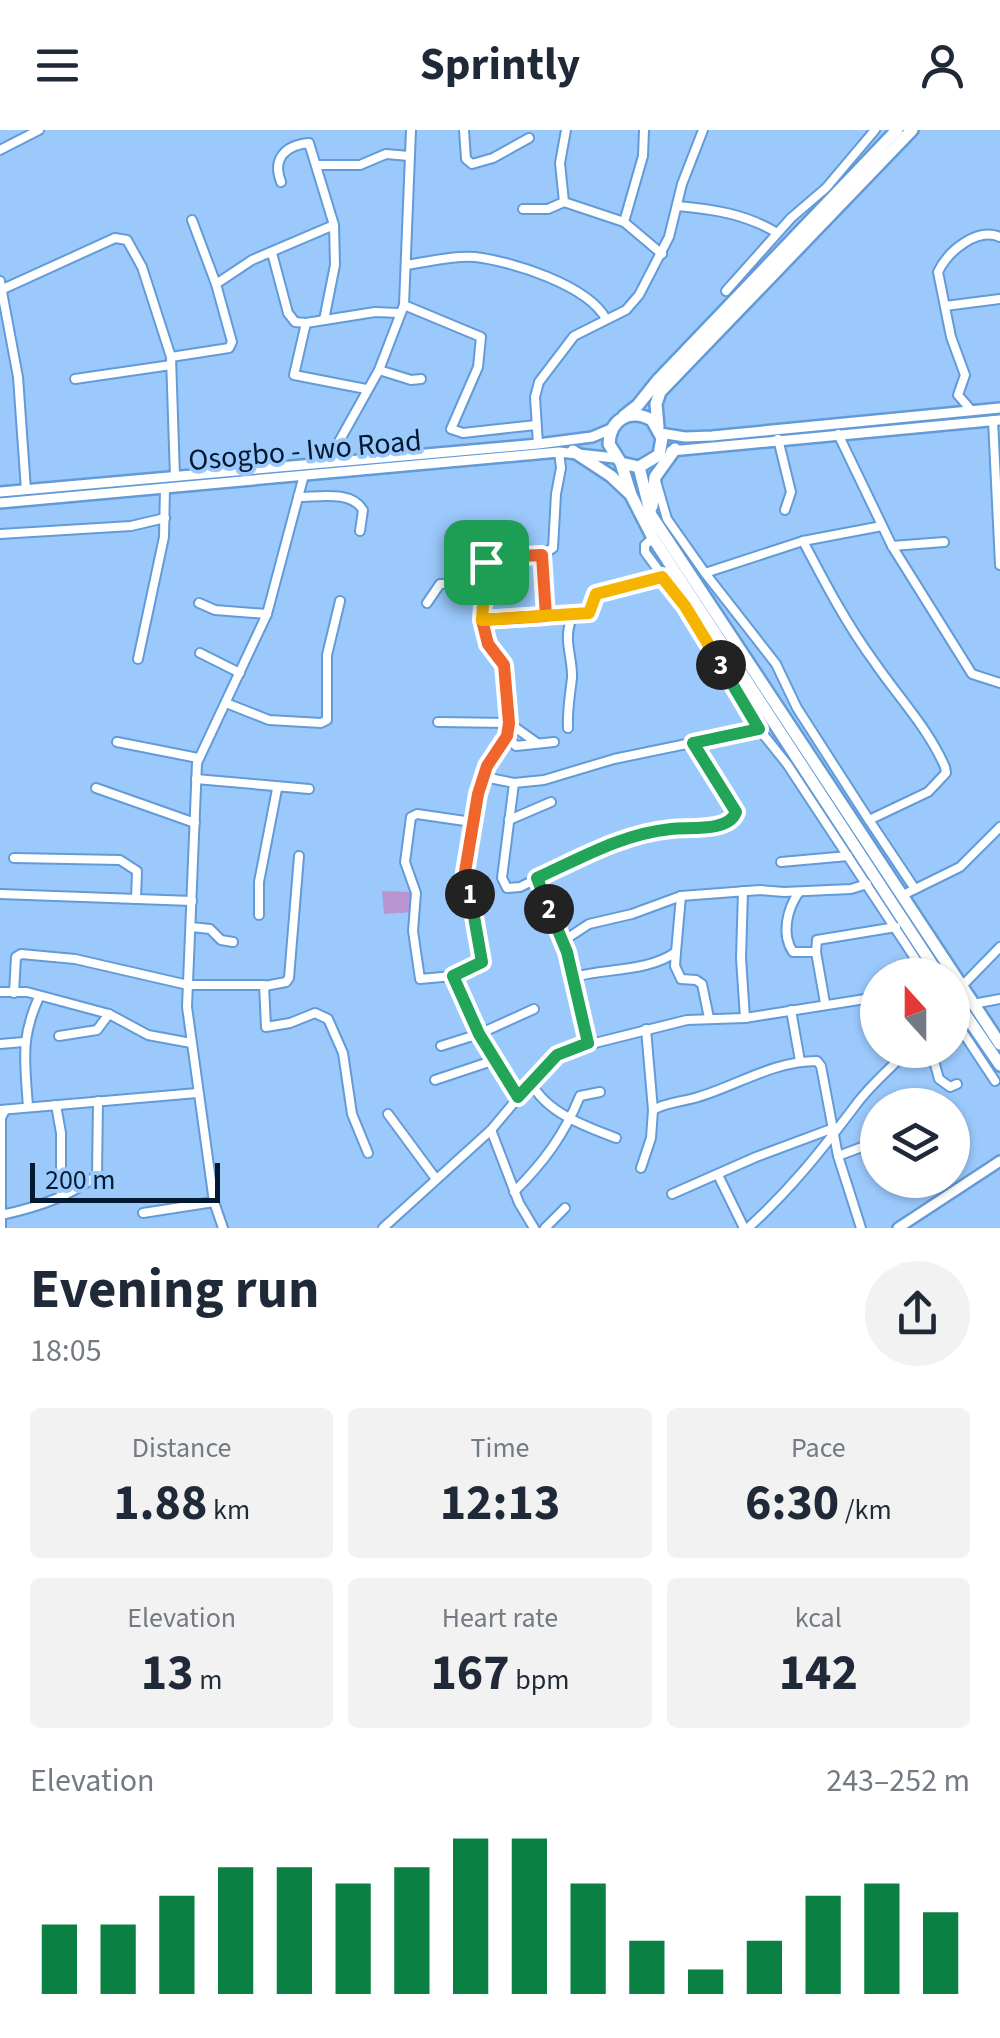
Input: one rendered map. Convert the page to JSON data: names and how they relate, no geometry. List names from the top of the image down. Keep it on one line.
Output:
{"streets":{"main road":["Osogbo - Iwo Road"]},"scale_bar":"200 m","north":"top","page":{"header":"Sprintly","pins":["3","1","2"],"scale":"200 m","heading":["Evening run","18:05"],"stats":[["Distance","1.88 km"],["Time","12:13"],["Pace","6:30 /km"],["Elevation","13 m"],["Heart rate","167 bpm"],["kcal","142"]],"chart":["Elevation","243–252 m"]}}
